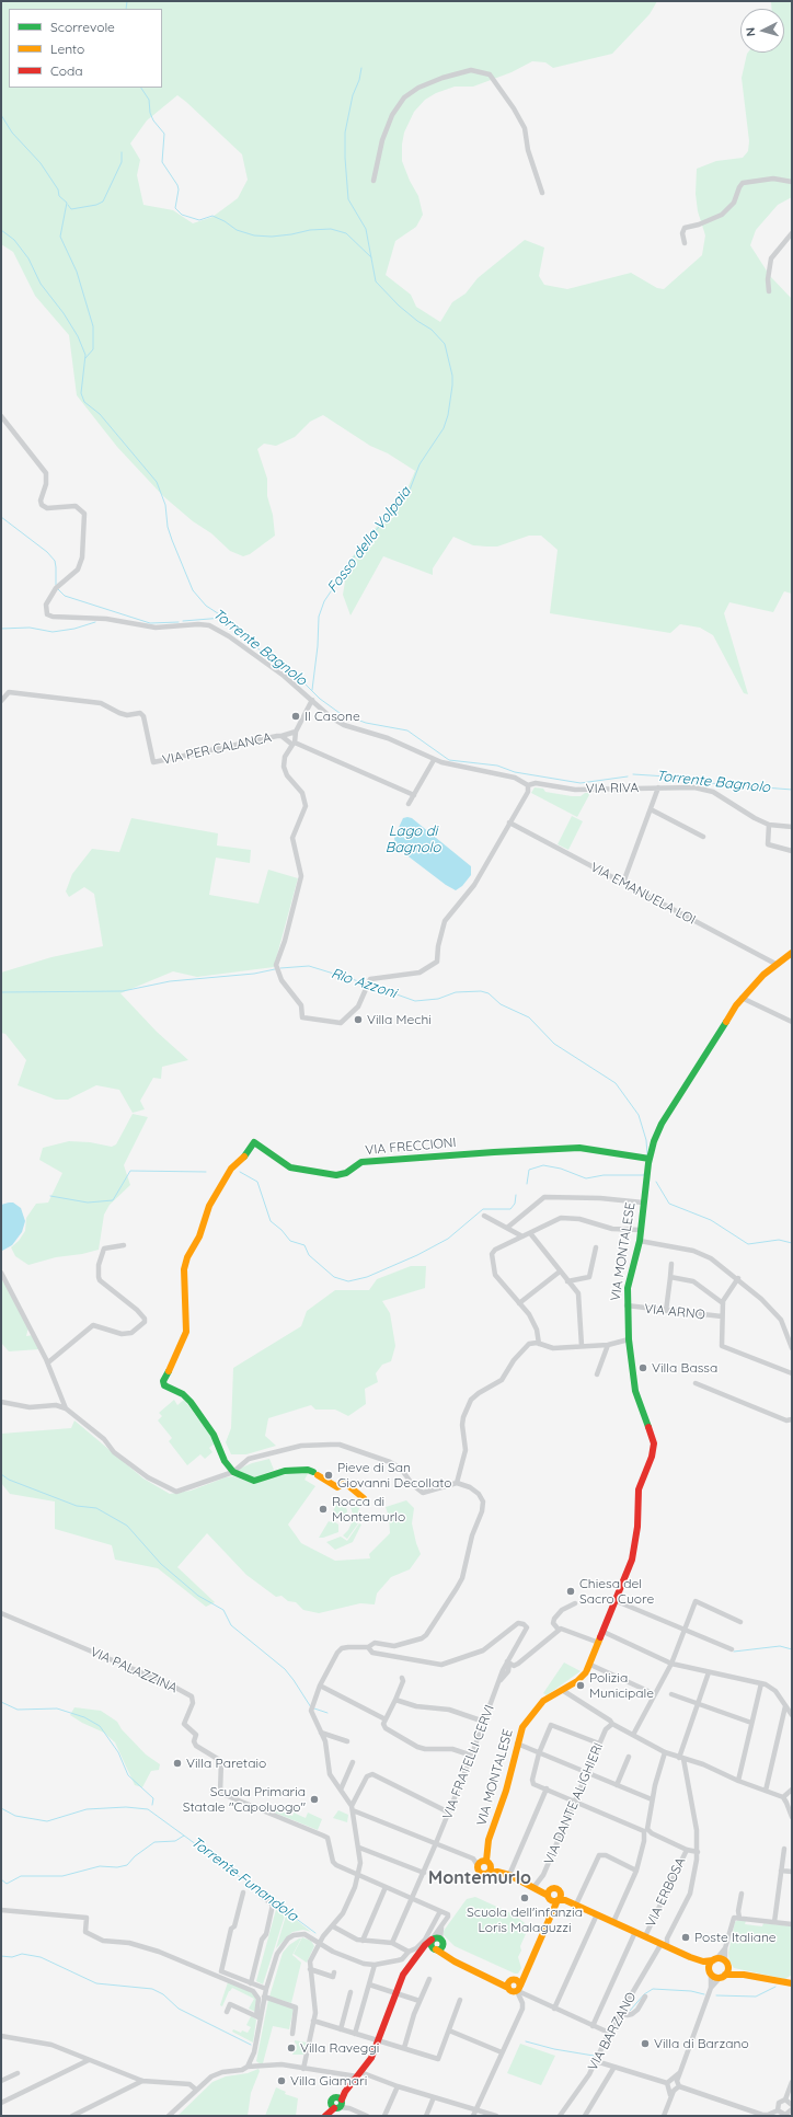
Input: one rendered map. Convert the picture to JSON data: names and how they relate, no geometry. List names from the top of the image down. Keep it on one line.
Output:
{"streets":{"street":["VIA PER CALANCA","VIA RIVA","VIA EMANUELA LOI","VIA FRECCIONI","VIA MONTALESE","VIA ARNO","VIA PALAZZINA","VIA FRATELLI CERVI","VIA DANTE ALIGHIERI","VIA ERBOSA","VIA BARZANO"]},"crossings":[["VIA EMANUELA LOI","VIA MONTALESE"],["VIA FRECCIONI","VIA MONTALESE"],["VIA MONTALESE","VIA ARNO"]],"districts":["Montemurlo"],"water":["Fosso della Volpaia","Torrente Bagnolo","Lago di Bagnolo","Rio Azzoni","Torrente Funandola"],"places":["Il Casone","Villa Mechi","Villa Bassa","Pieve di San Giovanni Decollato","Rocca di Montemurlo","Chiesa del Sacro Cuore","Polizia Municipale","Villa Paretaio","Scuola Primaria Statale \"Capoluogo\"","Scuola dell'infanzia Loris Malaguzzi","Poste Italiane","Villa di Barzano","Villa Raveggi","Villa Giamari"],"legend":["Scorrevole","Lento","Coda"],"north":"left"}
